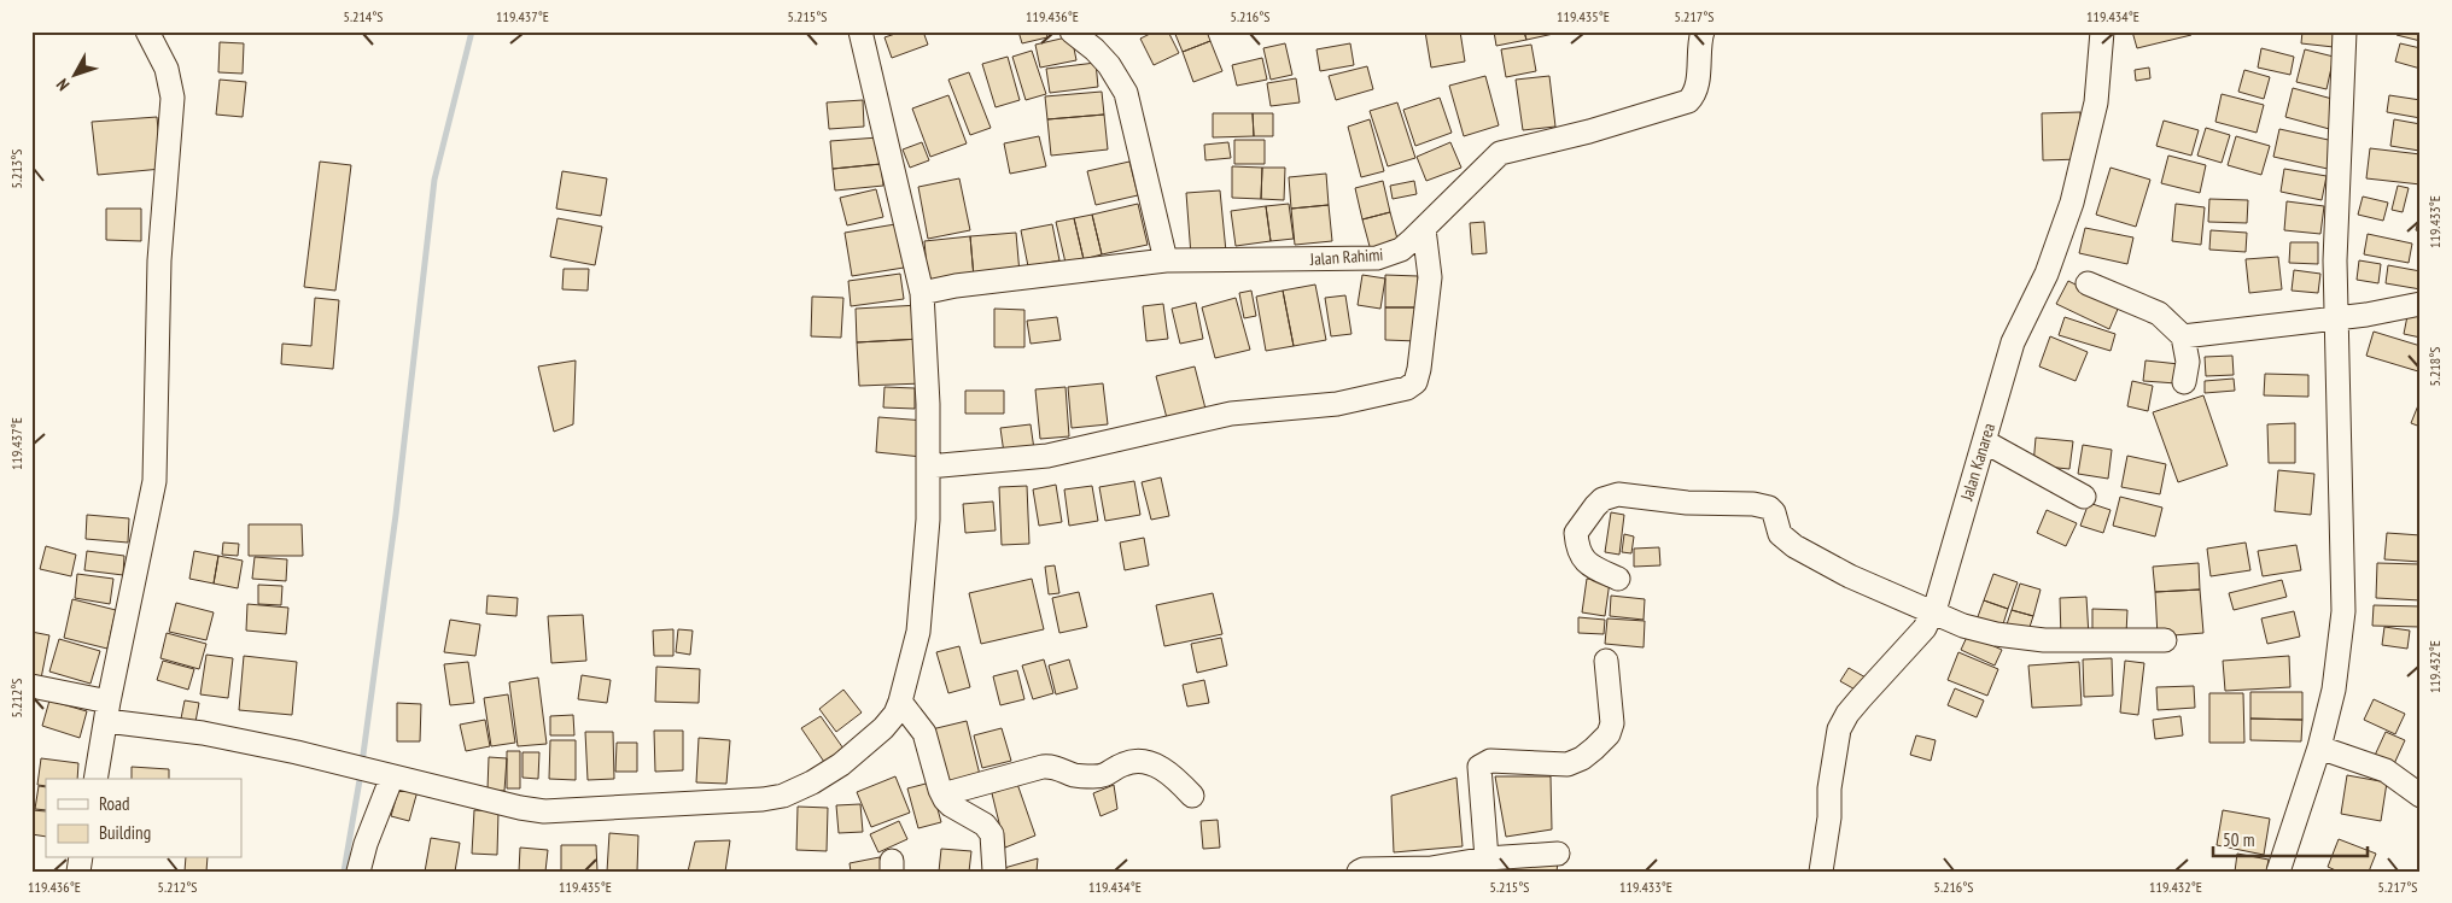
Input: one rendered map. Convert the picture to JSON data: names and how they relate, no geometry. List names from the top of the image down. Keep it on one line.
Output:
{"streets":{"street":["Jalan Rahimi","Jalan Kanarea"]},"legend":["Road","Building"],"scale_bar":"50 m","north":"bottom left","coordinates":["5.214°S","119.437°E","5.215°S","119.436°E","5.216°S","119.435°E","5.217°S","119.434°E","5.213°S","119.433°E","5.218°S","119.432°E","5.212°S"]}
